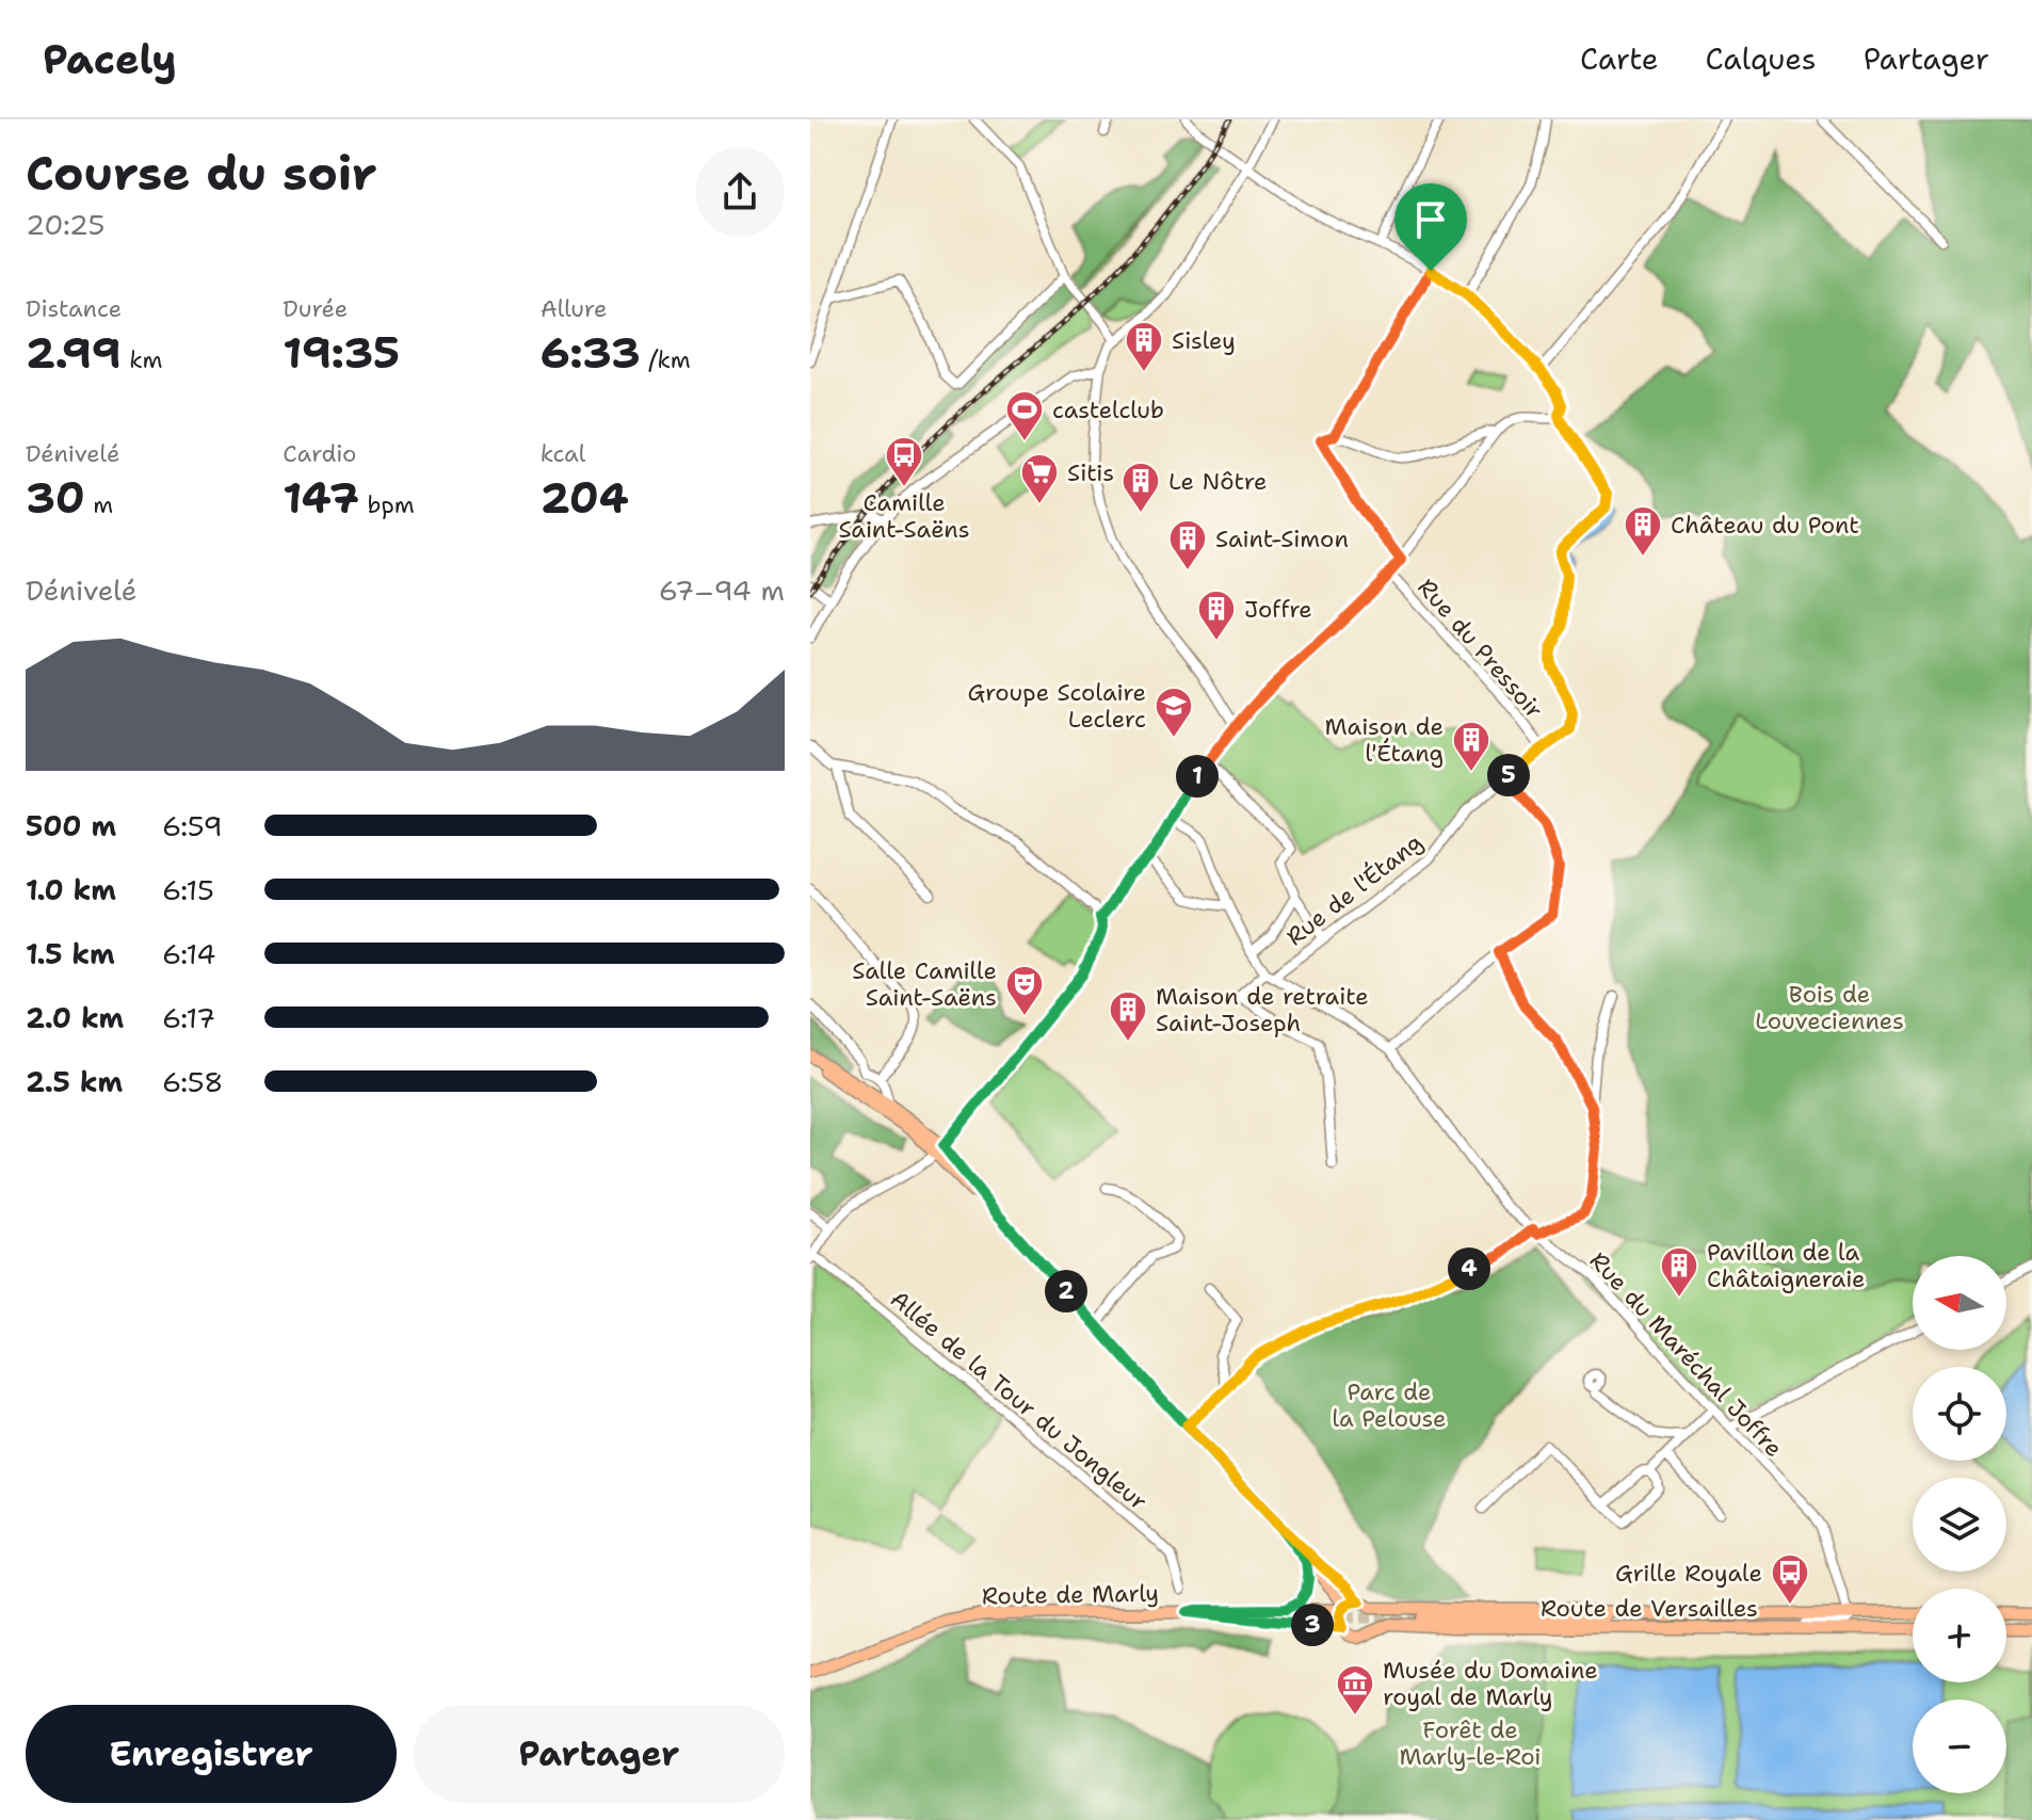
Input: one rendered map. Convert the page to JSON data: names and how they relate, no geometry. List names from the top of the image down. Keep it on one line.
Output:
{"streets":{"main road":["Route de Marly","Route de Versailles"],"street":["Rue du Pressoir","Rue de l'Étang","Rue du Maréchal Joffre","Allée de la Tour du Jongleur"]},"crossings":[["Rue du Pressoir","Rue de l'Étang"],["Rue de l'Étang","Rue du Maréchal Joffre"],["Rue du Maréchal Joffre","Route de Versailles"],["Route de Marly","Route de Versailles"]],"parks":["Bois de Louveciennes","Parc de la Pelouse","Forêt de Marly-le-Roi"],"places":{"building":["Sisley","Le Nôtre","Château du Pont","Saint-Simon","Joffre","Maison de l'Étang","Maison de retraite Saint-Joseph","Pavillon de la Châtaigneraie"],"sports":["castelclub"],"bus stop":["Camille Saint-Saëns","Grille Royale"],"supermarket":["Sitis"],"school or university":["Groupe Scolaire Leclerc"],"theatre":["Salle Camille Saint-Saëns"],"museum":["Musée du Domaine royal de Marly"]},"north":"left","page":{"header":"Pacely","nav":["Carte","Calques","Partager"],"heading":["Course du soir","20:25"],"stats":[["Distance","2.99 km"],["Durée","19:35"],["Allure","6:33 /km"],["Dénivelé","30 m"],["Cardio","147 bpm"],["kcal","204"]],"chart":["Dénivelé","67–94 m"],"pins":["5","1","4","2","3"],"list":[{"name":"500 m","note":"6:59"},{"name":"1.0 km","note":"6:15"},{"name":"1.5 km","note":"6:14"},{"name":"2.0 km","note":"6:17"},{"name":"2.5 km","note":"6:58"}],"map_buttons":["+","−"],"buttons":["Enregistrer","Partager"]}}
